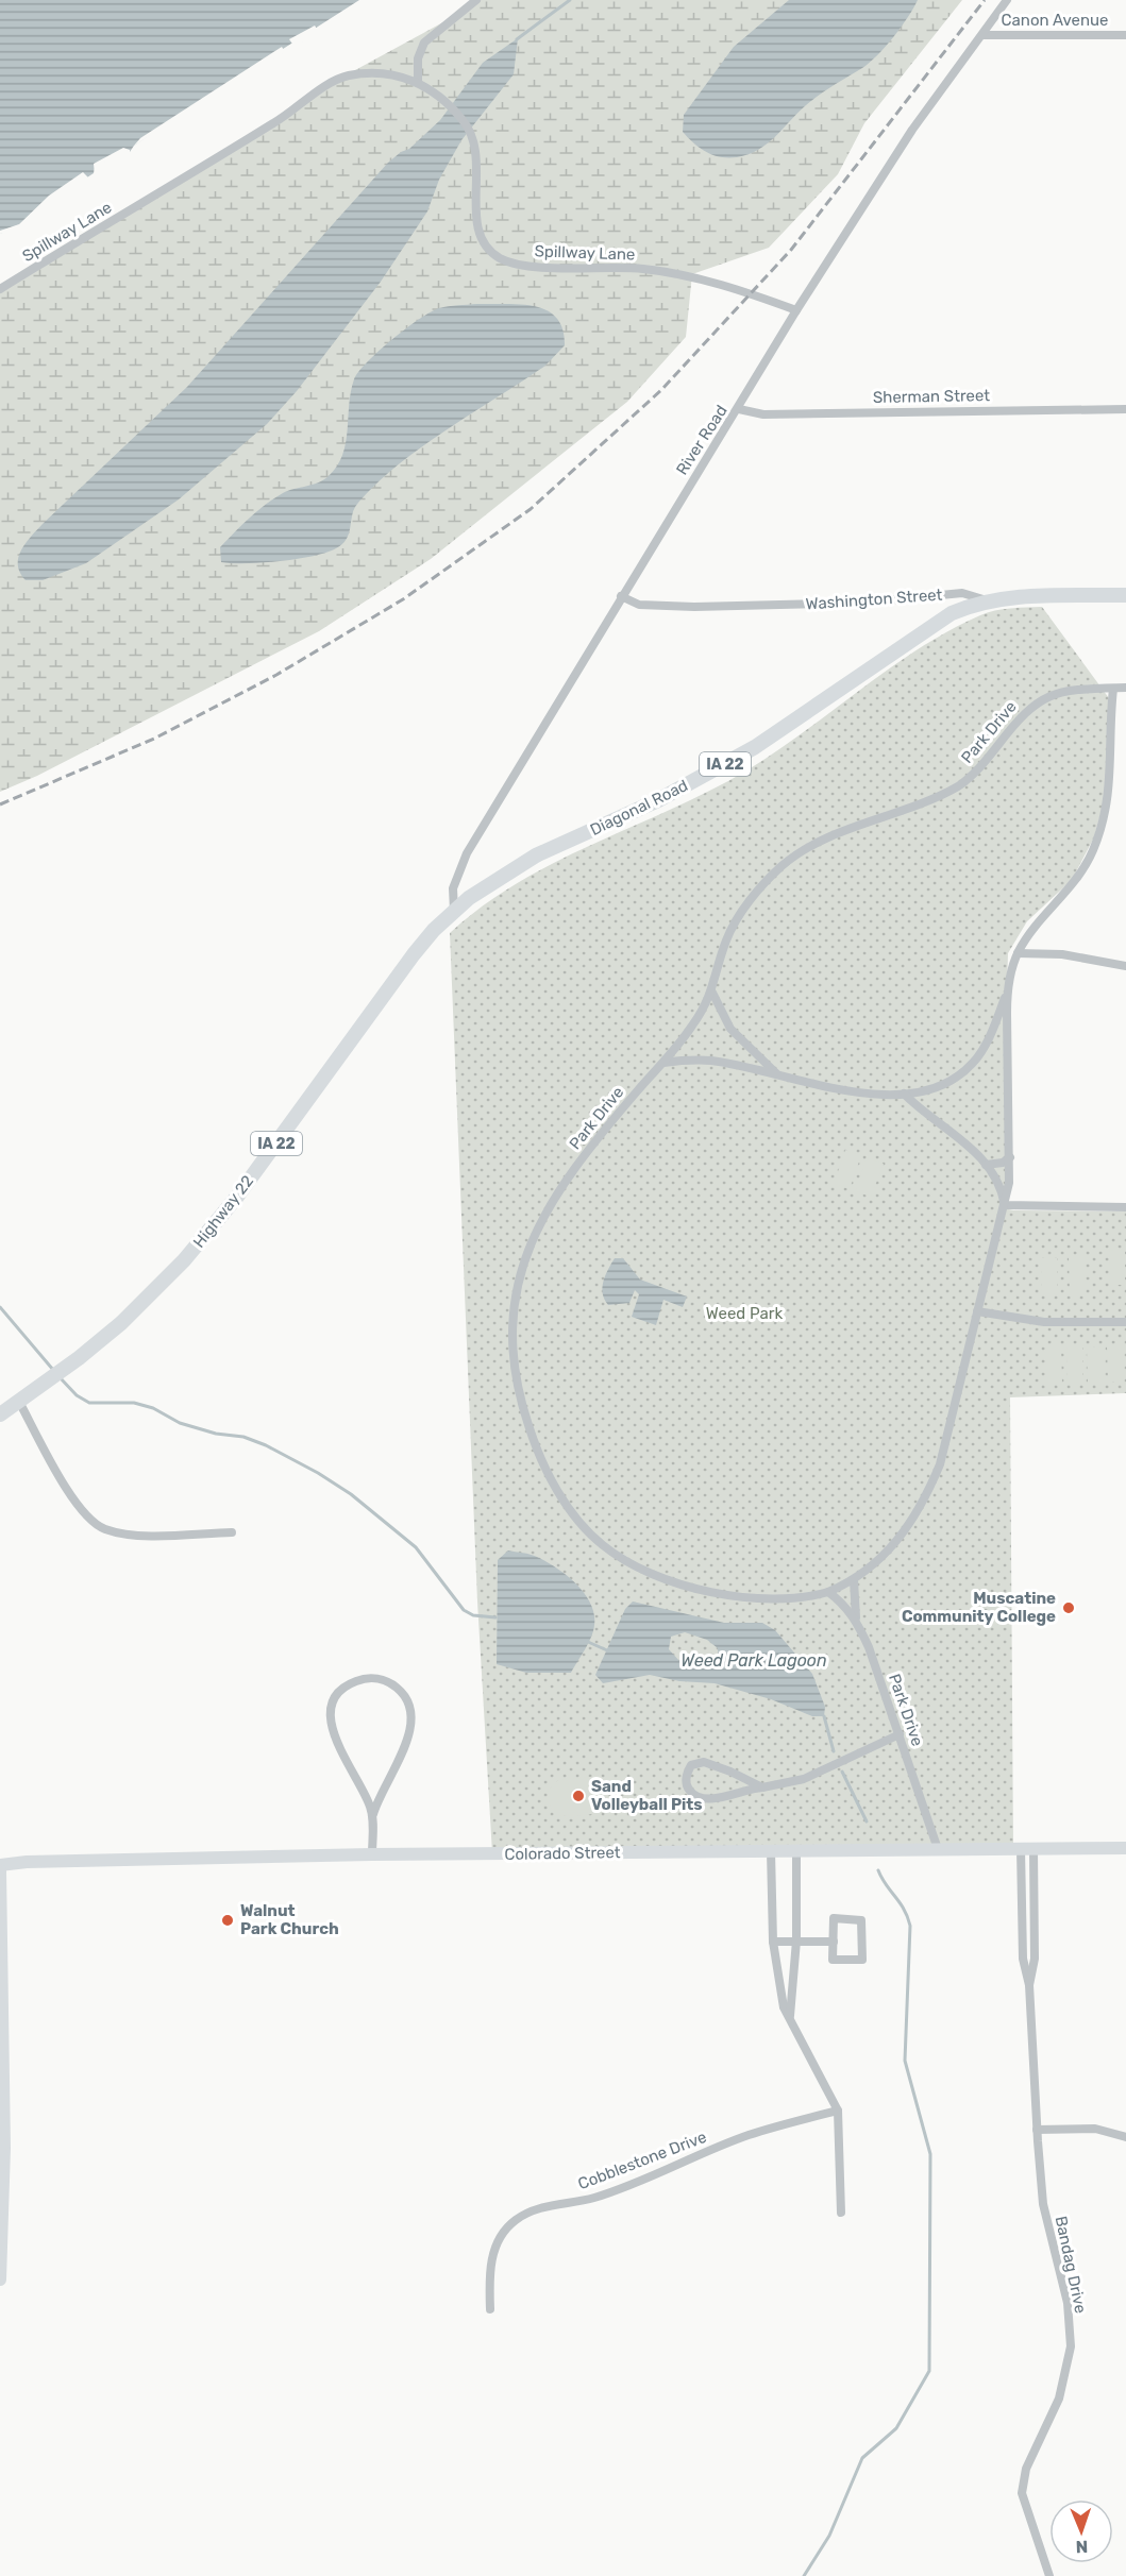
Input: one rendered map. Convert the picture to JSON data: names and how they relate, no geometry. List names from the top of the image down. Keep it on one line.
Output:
{"streets":{"main road":["Washington Street","IA 22","Diagonal Road","Highway 22"],"street":["Canon Avenue","Spillway Lane","Sherman Street","River Road","Park Drive","Colorado Street","Cobblestone Drive","Bandag Drive"]},"crossings":[["Canon Avenue","River Road"],["Spillway Lane","River Road"],["Sherman Street","River Road"],["River Road","Washington Street"],["River Road","Diagonal Road"],["River Road","Highway 22"],["Washington Street","Diagonal Road"],["Park Drive","Colorado Street"],["Diagonal Road","Highway 22"],["Colorado Street","Bandag Drive"]],"water":["Weed Park Lagoon"],"parks":["Weed Park"],"places":["Muscatine Community College","Sand Volleyball Pits","Walnut Park Church"],"north":"bottom"}
